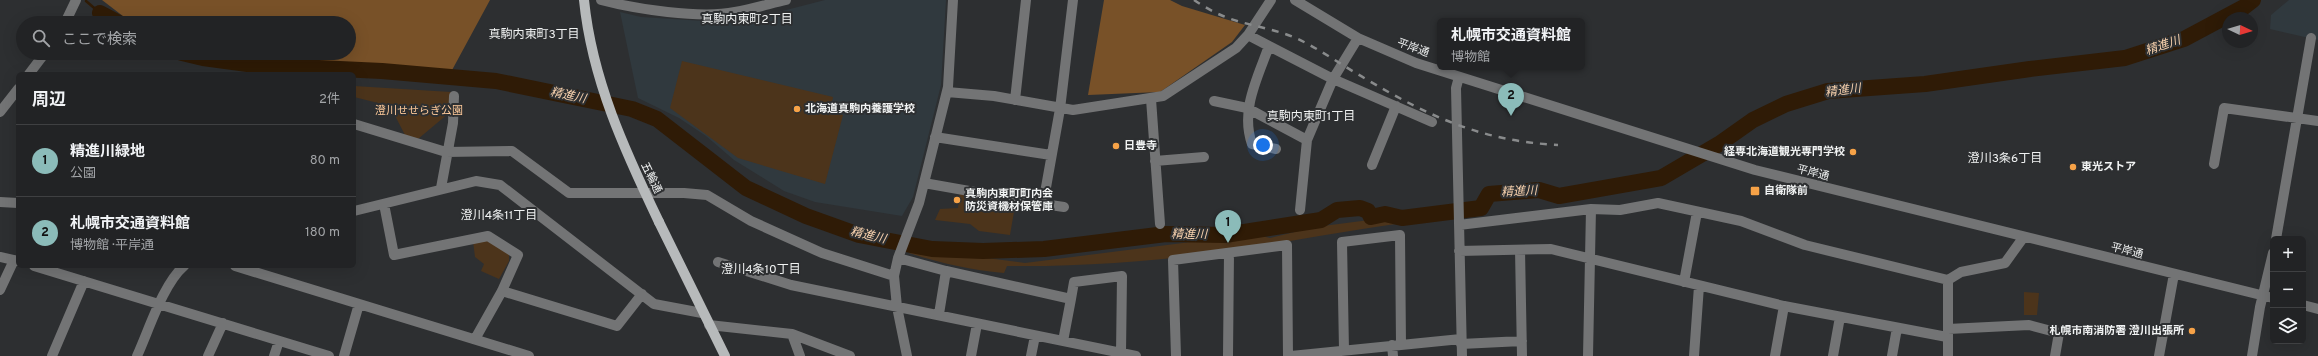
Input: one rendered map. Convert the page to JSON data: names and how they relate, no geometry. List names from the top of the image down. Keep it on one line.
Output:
{"streets":{"main road":["五輪通"],"street":["平岸通"]},"districts":["真駒内東町2丁目","真駒内東町3丁目","真駒内東町1丁目","澄川3条6丁目","澄川4条11丁目","澄川4条10丁目"],"water":["精進川"],"parks":["澄川せせらぎ公園"],"places":{"other":["北海道真駒内養護学校","日豊寺","経専北海道観光専門学校","東光ストア","真駒内東町町内会 防災資機材保管庫","札幌市南消防署 澄川出張所"],"transit":["自衛隊前"]},"north":"right","page":{"search":"ここで検索","popup":["札幌市交通資料館","博物館"],"heading":["周辺","2件"],"pins":["2","1"],"list":[{"mark":"1","name":"精進川緑地","note":"公園","value":"80 m"},{"mark":"2","name":"札幌市交通資料館","note":"博物館 · 平岸通","value":"180 m"}],"map_buttons":["+","−"]}}
